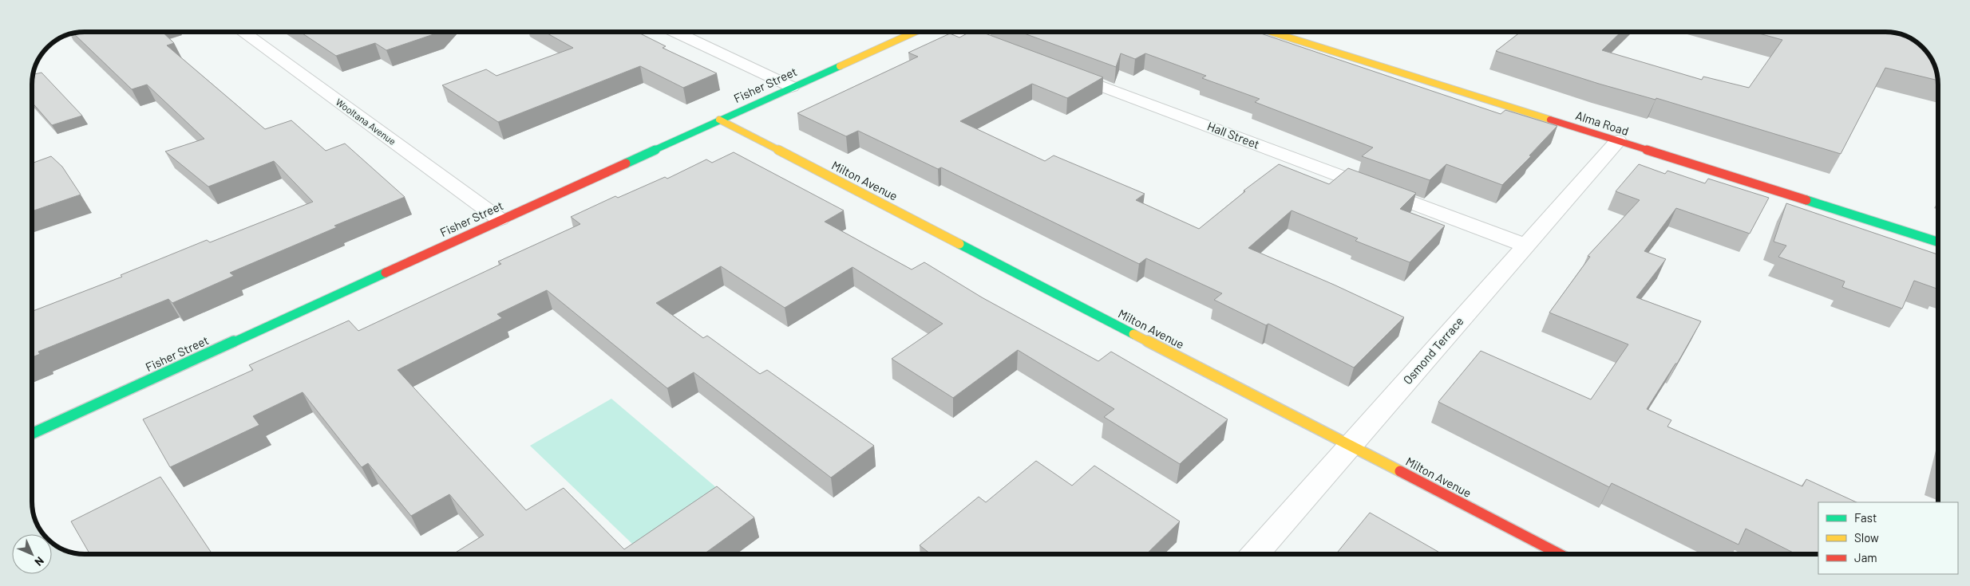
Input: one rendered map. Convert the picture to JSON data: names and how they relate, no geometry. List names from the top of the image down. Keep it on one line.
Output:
{"streets":{"street":["Fisher Street","Wooltana Avenue","Alma Road","Hall Street","Milton Avenue","Osmond Terrace"]},"crossings":[["Fisher Street","Wooltana Avenue"],["Fisher Street","Milton Avenue"],["Alma Road","Osmond Terrace"],["Hall Street","Osmond Terrace"],["Milton Avenue","Osmond Terrace"]],"legend":["Fast","Slow","Jam"],"north":"bottom right"}
